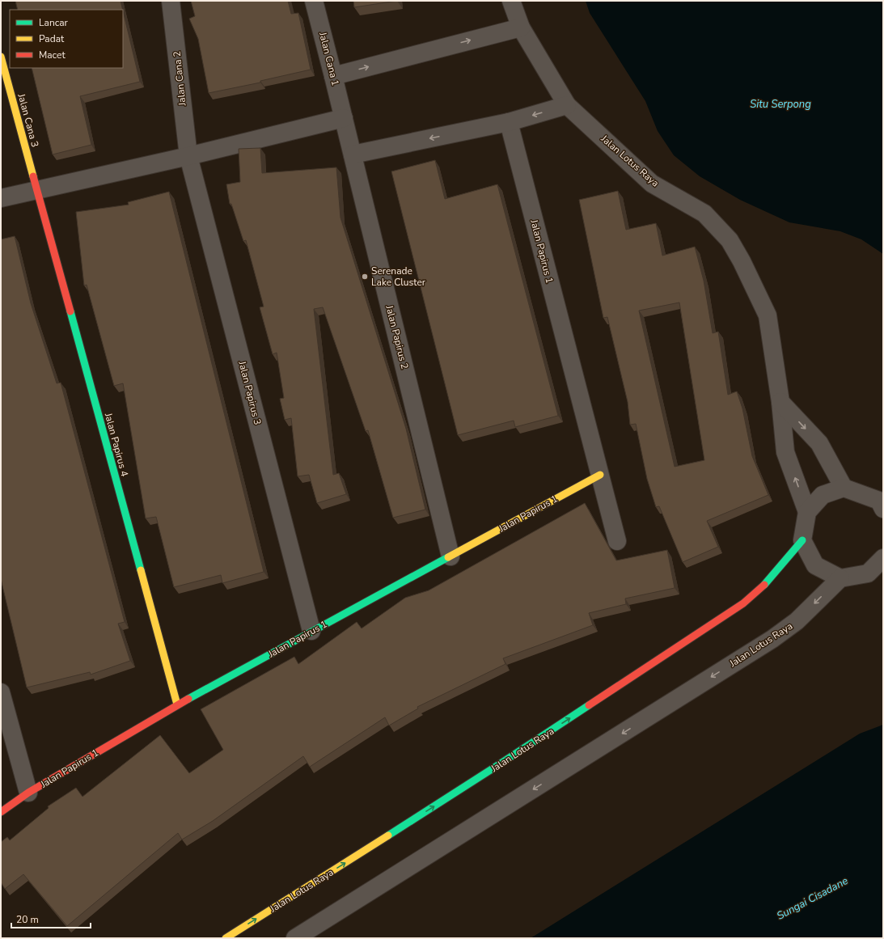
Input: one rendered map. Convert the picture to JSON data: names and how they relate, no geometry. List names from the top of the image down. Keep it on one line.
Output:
{"streets":{"street":["Jalan Cana 1","Jalan Cana 2","Jalan Cana 3","Jalan Lotus Raya","Jalan Papirus 1","Jalan Papirus 2","Jalan Papirus 3","Jalan Papirus 4"]},"crossings":[["Jalan Cana 1","Jalan Papirus 2"],["Jalan Cana 2","Jalan Papirus 3"],["Jalan Cana 3","Jalan Papirus 4"],["Jalan Papirus 1","Jalan Papirus 2"],["Jalan Papirus 1","Jalan Papirus 3"],["Jalan Papirus 1","Jalan Papirus 4"]],"water":["Situ Serpong","Sungai Cisadane"],"places":["Serenade Lake Cluster"],"legend":["Lancar","Padat","Macet"],"scale_bar":"20 m"}
